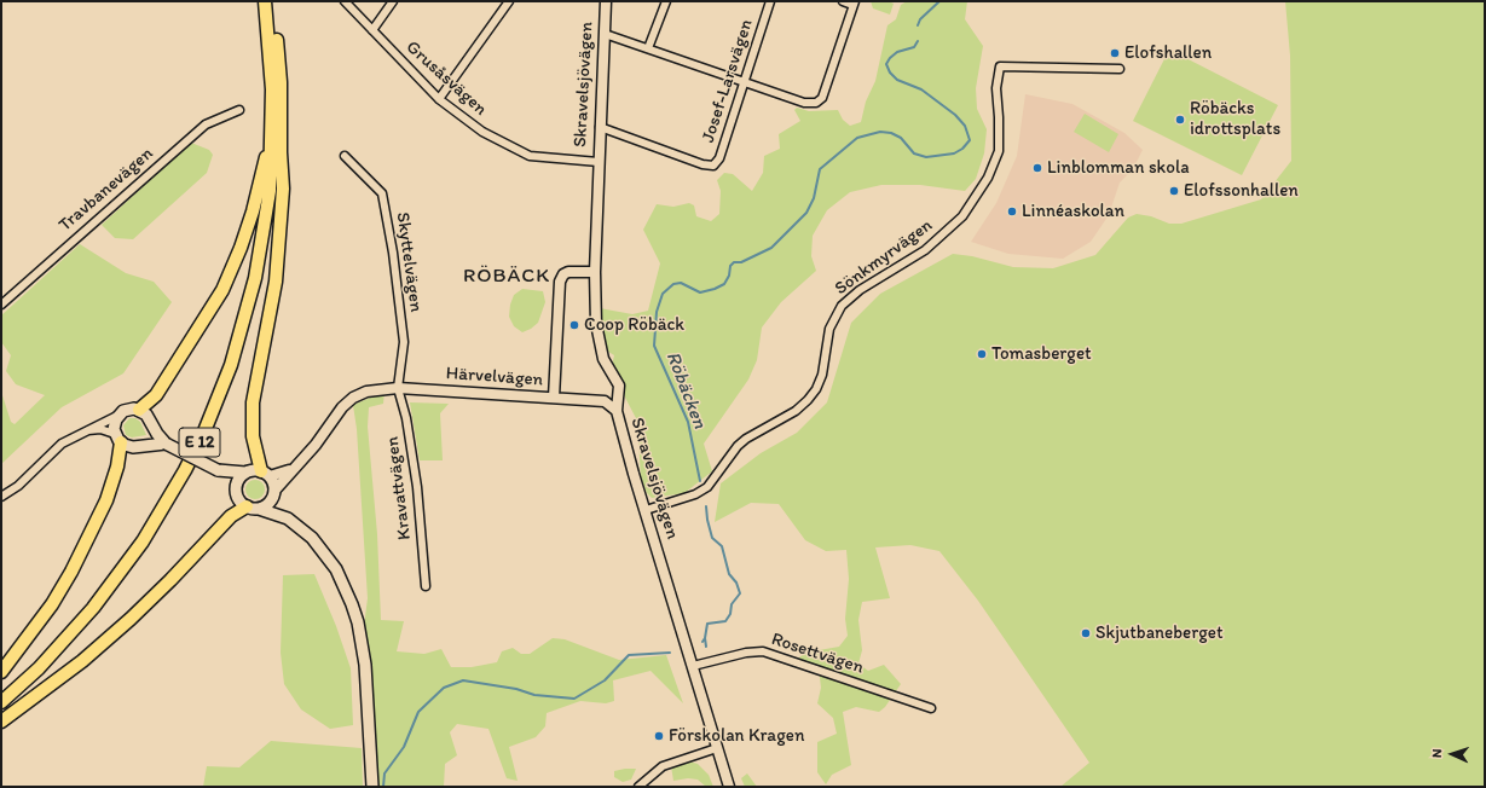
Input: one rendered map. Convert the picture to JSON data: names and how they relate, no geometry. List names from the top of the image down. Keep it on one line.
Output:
{"streets":{"highway":["E 12"],"street":["Grusåsvägen","Josef-Larsvägen","Skravelsjövägen","Travbanevägen","Sönkmyrvägen","Skyttelvägen","Härvelvägen","Kravattvägen","Rosettvägen"]},"crossings":[["Grusåsvägen","Skravelsjövägen"],["Josef-Larsvägen","Skravelsjövägen"],["Skravelsjövägen","Sönkmyrvägen"],["Skravelsjövägen","Härvelvägen"],["Skravelsjövägen","Rosettvägen"],["Skyttelvägen","Härvelvägen"],["Skyttelvägen","Kravattvägen"],["Härvelvägen","Kravattvägen"]],"districts":["RÖBÄCK"],"water":["Röbäcken"],"places":["Elofshallen","Röbäcks idrottsplats","Linblomman skola","Elofssonhallen","Linnéaskolan","Coop Röbäck","Tomasberget","Skjutbaneberget","Förskolan Kragen"],"north":"left"}
